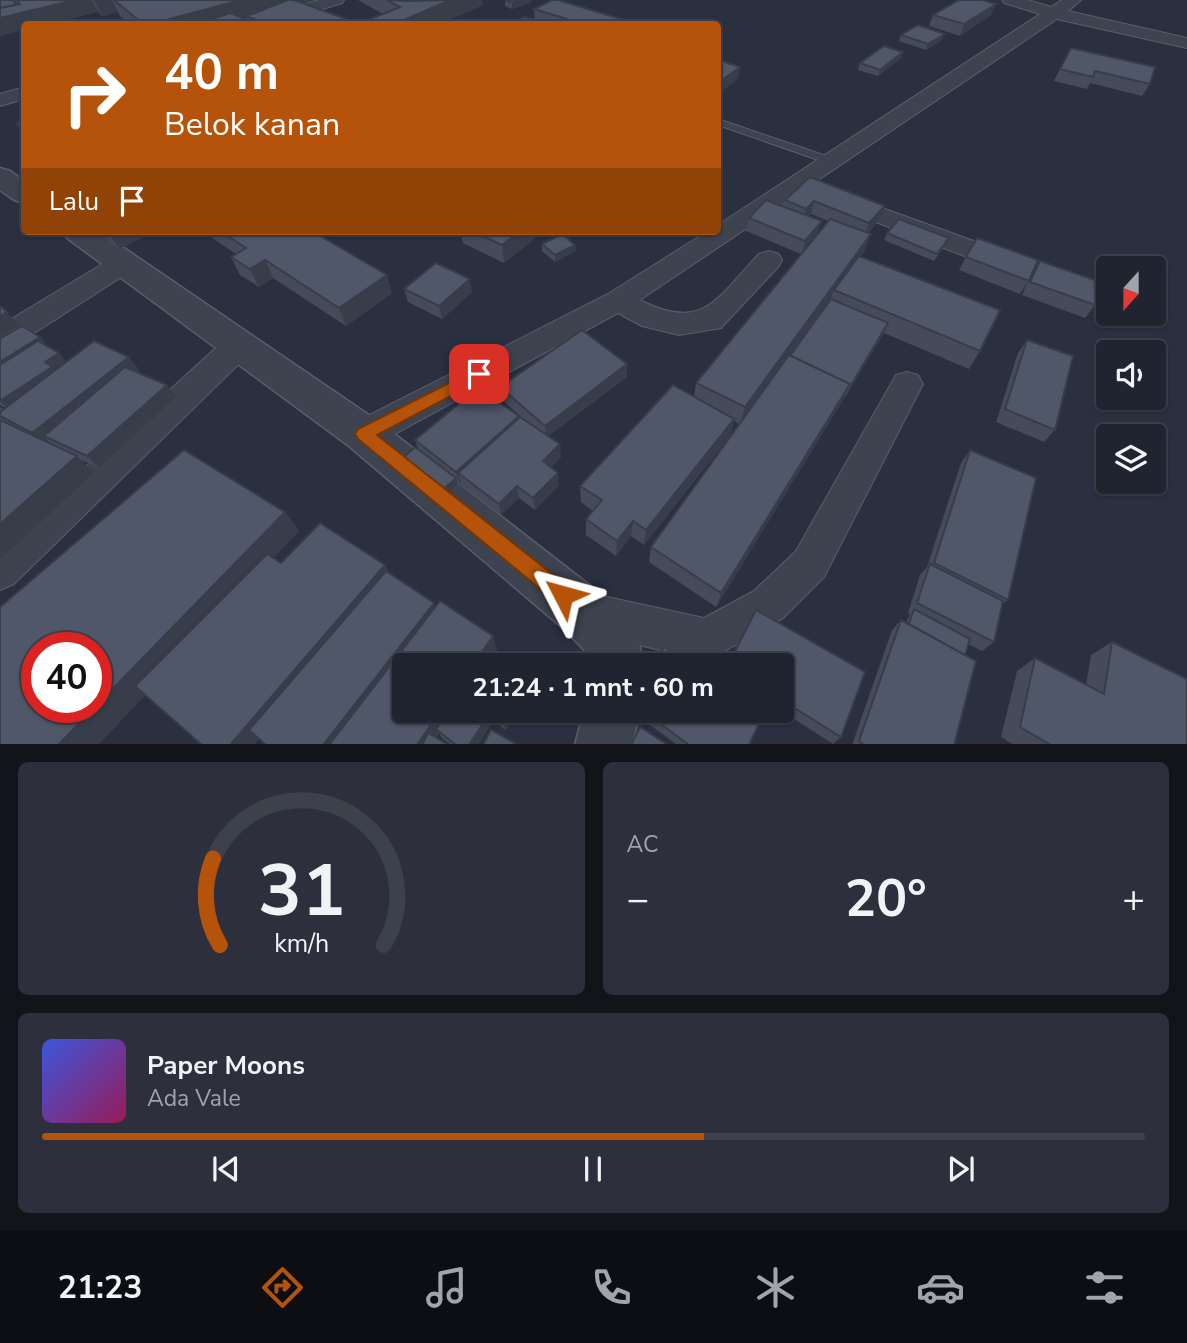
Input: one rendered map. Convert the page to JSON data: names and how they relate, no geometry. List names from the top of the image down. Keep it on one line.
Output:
{"north":"bottom","page":{"turn":["40 m","Belok kanan"],"then":"Lalu","limit":"40","trip":"21:24 · 1 mnt · 60 m","tile":"AC","heat":["−","20°","+"],"song":["Paper Moons","Ada Vale"],"tabs":"21:23","gauge":["31","km/h"]}}
